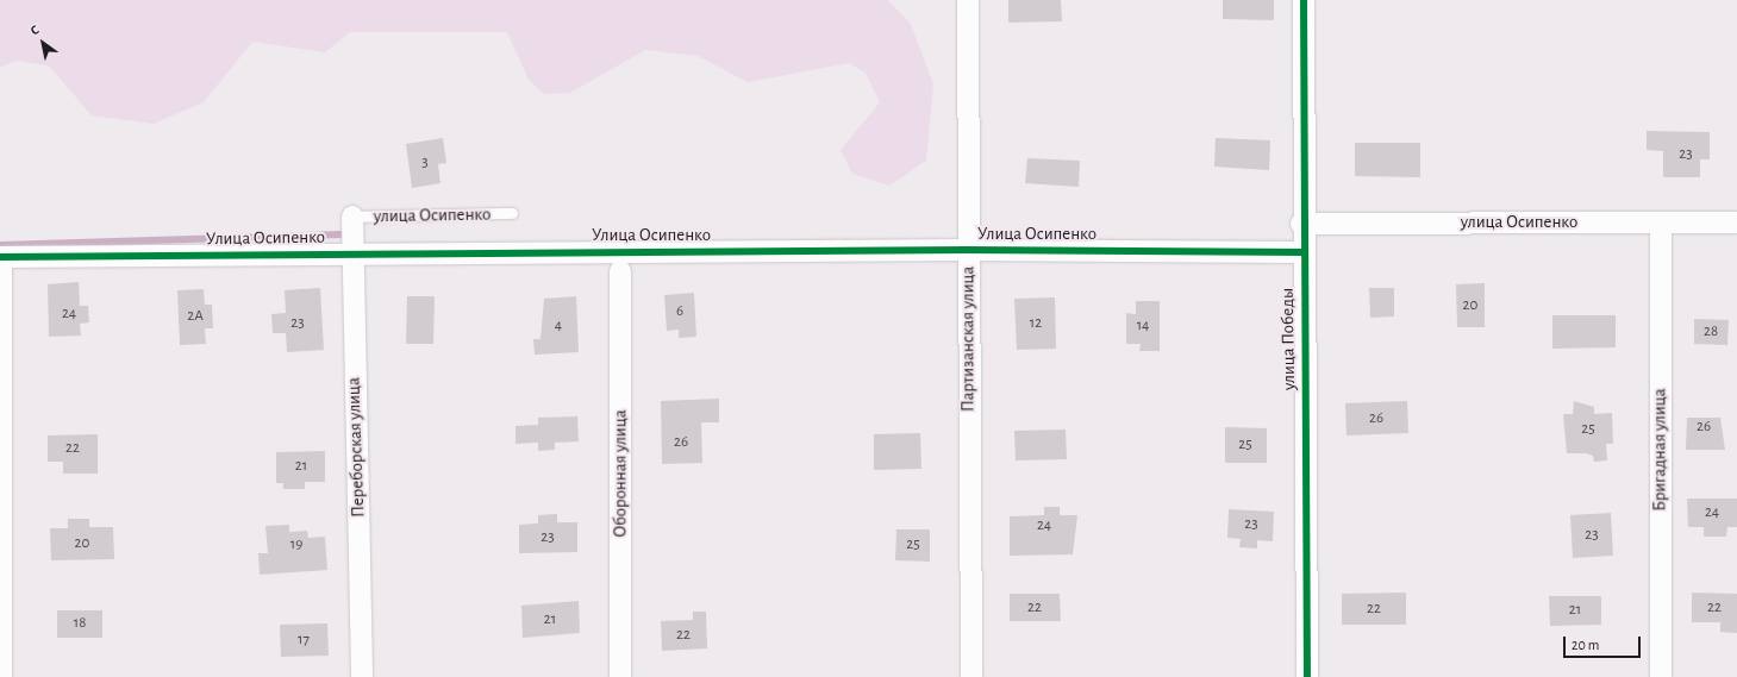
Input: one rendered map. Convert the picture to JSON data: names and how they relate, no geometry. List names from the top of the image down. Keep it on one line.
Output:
{"streets":{"street":["улица Осипенко","Улица Осипенко","Партизанская улица","улица Победы","Переборская улица","Бригадная улица","Оборонная улица"]},"crossings":[["улица Осипенко","улица Победы"],["улица Осипенко","Переборская улица"],["улица Осипенко","Бригадная улица"],["Улица Осипенко","Партизанская улица"],["Улица Осипенко","улица Победы"],["Улица Осипенко","Переборская улица"]],"house_numbers":["23","3","20","6","24","2А","23","12","4","14","28","26","26","25","26","25","22","21","24","23","24","23","23","20","19","25","22","22","22","21","21","18","22","17"],"scale_bar":"20 m","north":"top left"}
